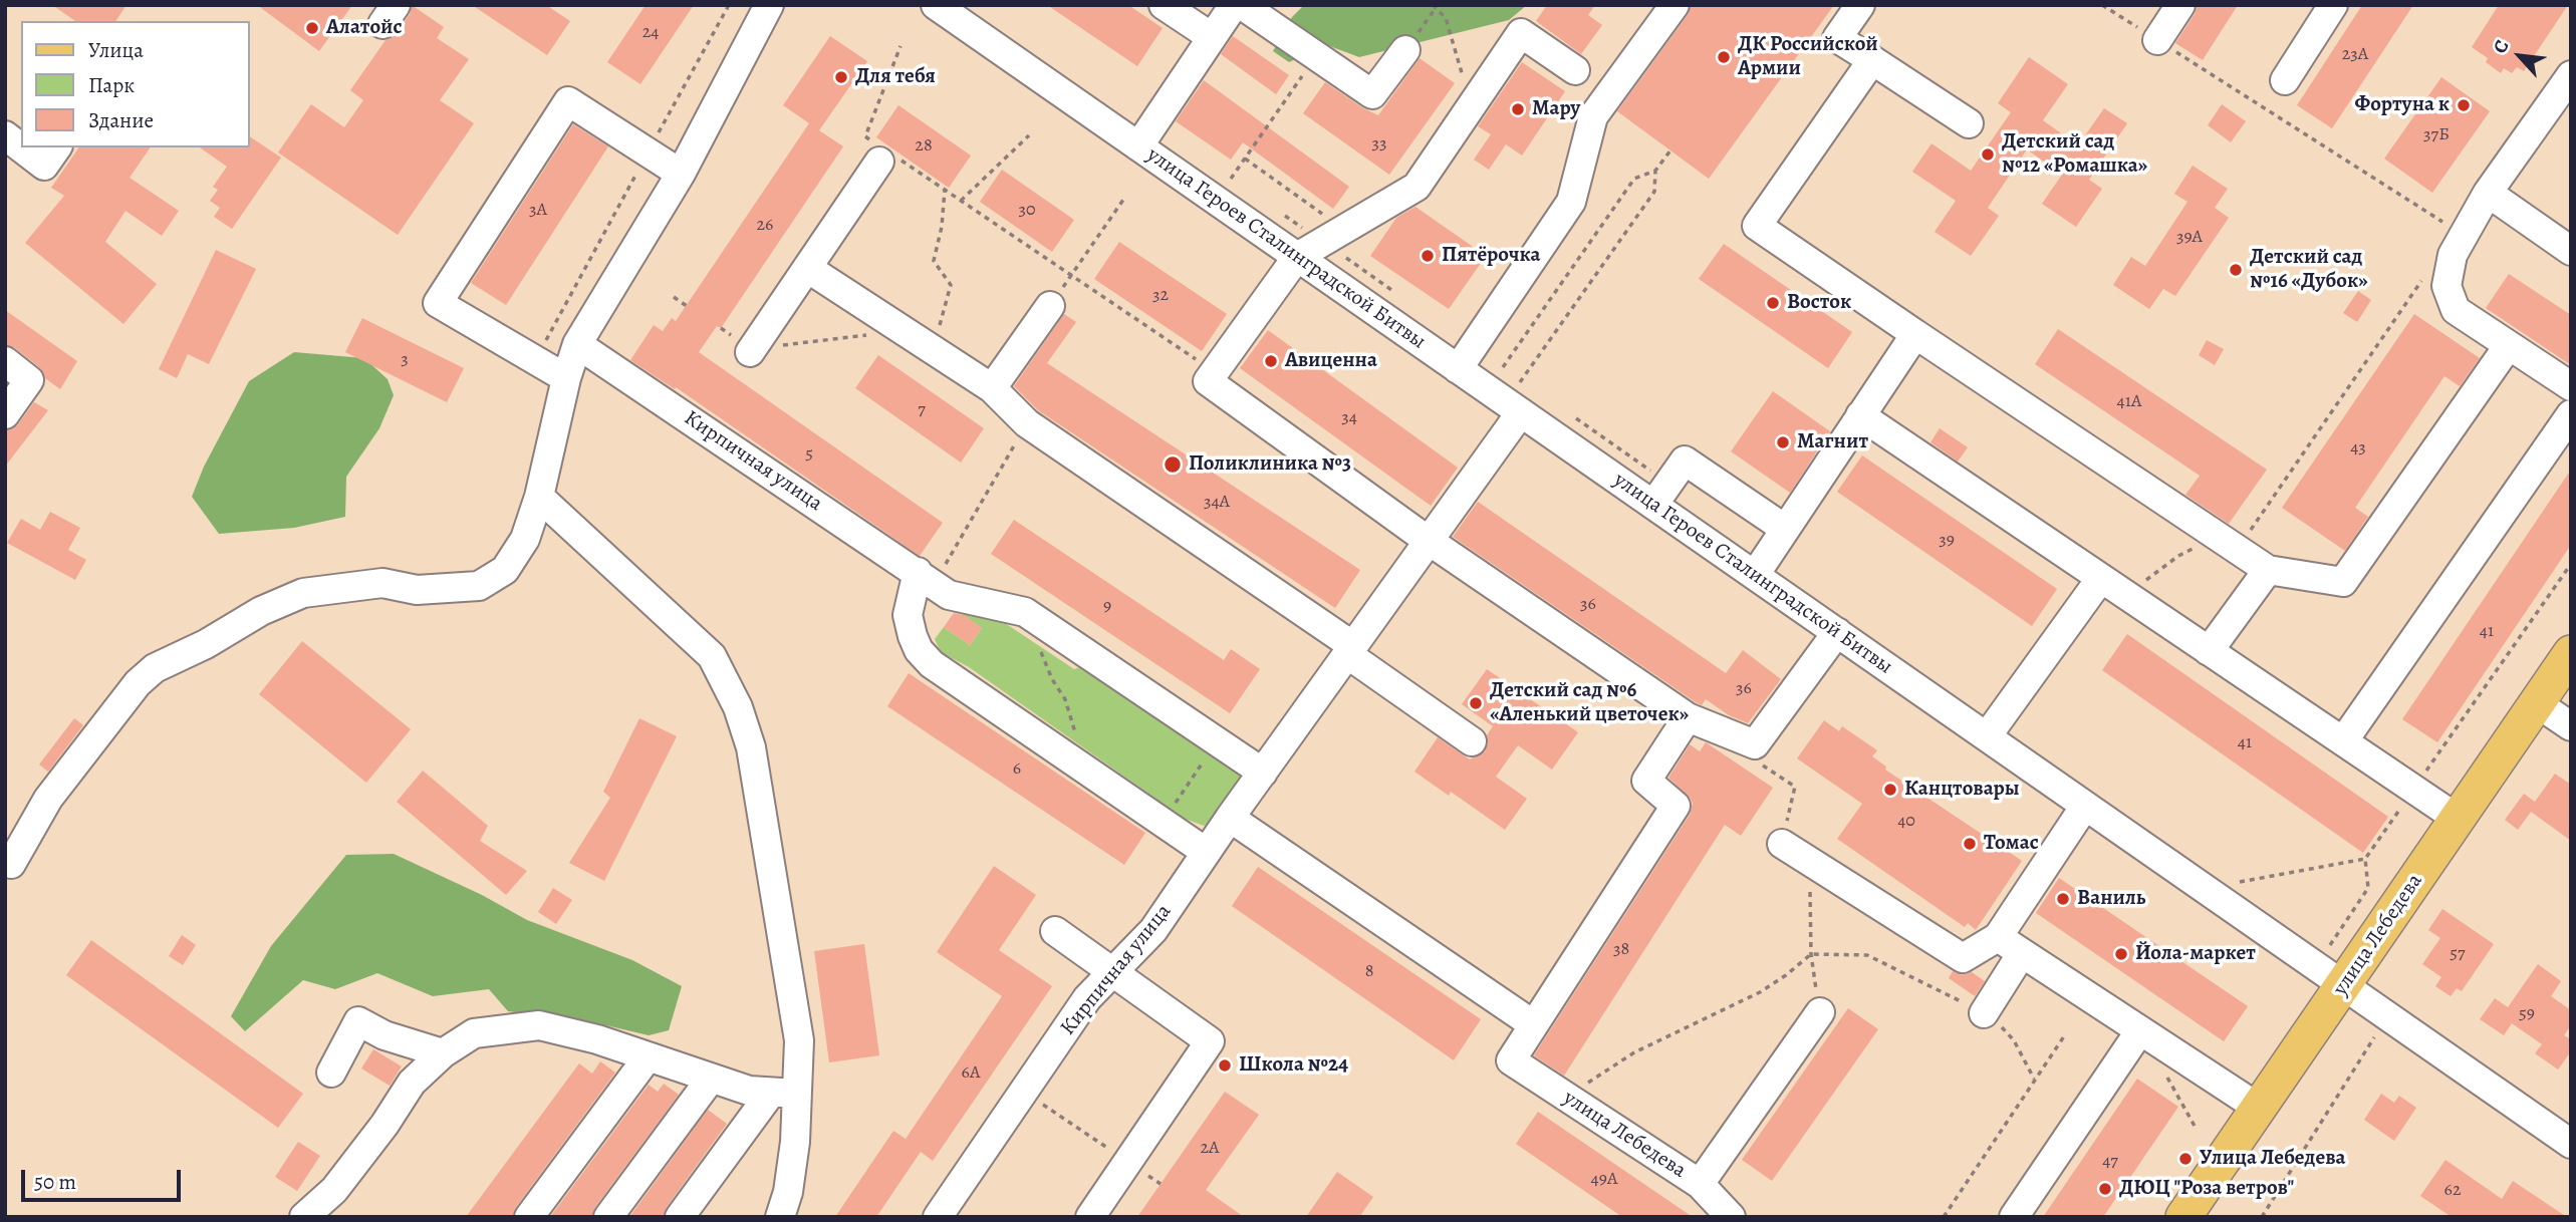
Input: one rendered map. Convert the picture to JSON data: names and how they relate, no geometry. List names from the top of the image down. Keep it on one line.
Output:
{"streets":{"main road":["улица Лебедева"],"street":["улица Героев Сталинградской Битвы","Кирпичная улица"]},"crossings":[["улица Героев Сталинградской Битвы","Кирпичная улица"],["улица Героев Сталинградской Битвы","улица Лебедева"]],"places":["Алатойс","ДК Российской Армии","Для тебя","Фортуна к","Мару","Детский сад №12 «Ромашка»","Пятёрочка","Детский сад №16 «Дубок»","Восток","Авиценна","Магнит","Поликлиника №3","Детский сад №6 «Аленький цветочек»","Канцтовары","Томас","Ваниль","Йола-маркет","Школа №24","Улица Лебедева","ДЮЦ \"Роза ветров\""],"house_numbers":["24","23А","37Б","33","28","3А","30","26","39А","32","3","41А","7","34","43","5","34А","39","36","9","41","36","41","6","40","38","57","8","59","6А","2А","47","49А","62"],"legend":["Улица","Парк","Здание"],"scale_bar":"50 m","north":"top left"}
